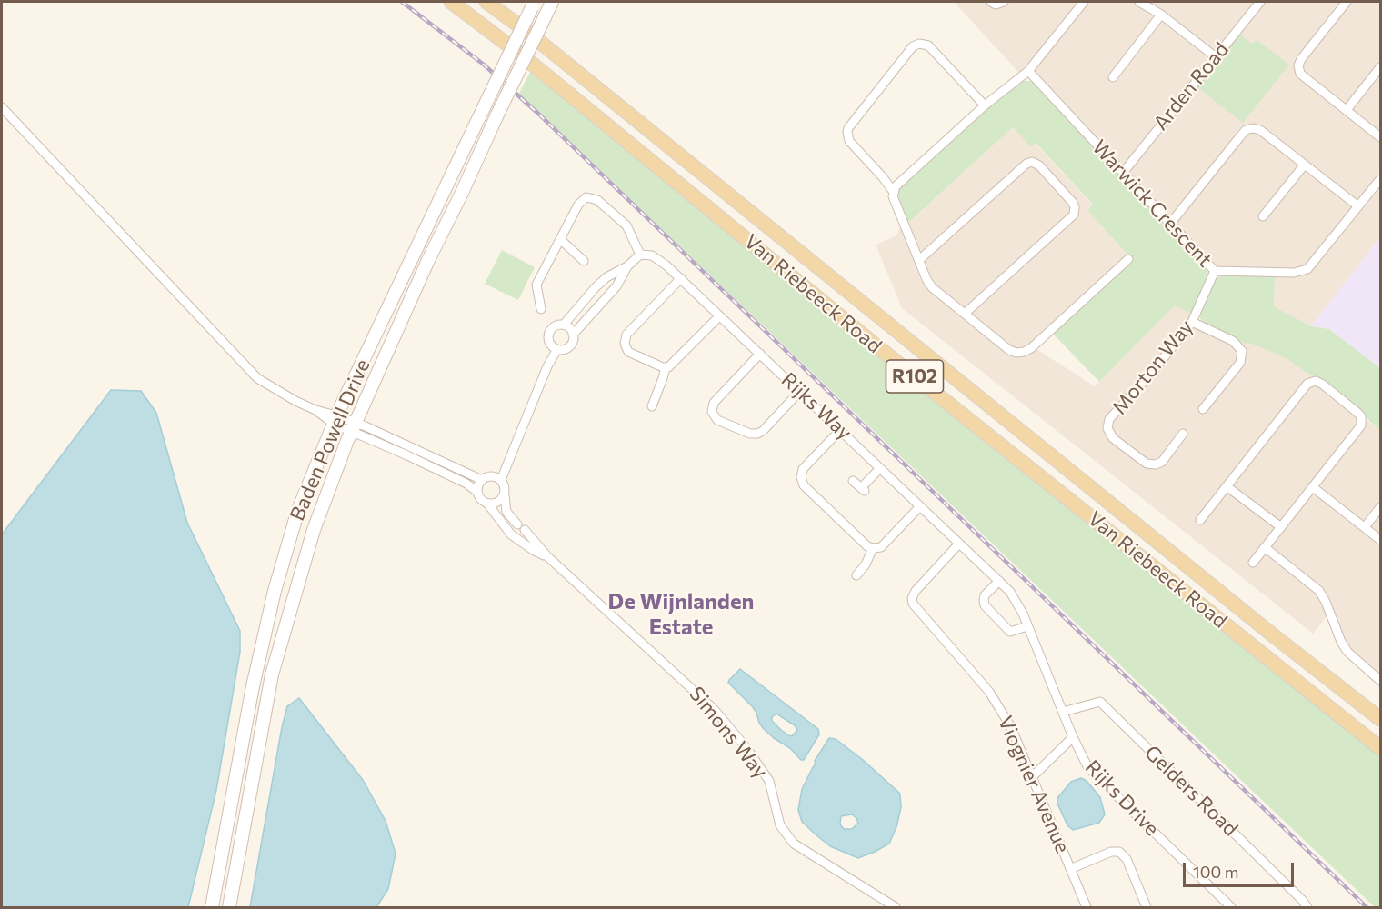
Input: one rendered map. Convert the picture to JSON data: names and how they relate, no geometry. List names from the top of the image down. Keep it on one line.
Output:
{"streets":{"main road":["Van Riebeeck Road","R102","Baden Powell Drive"],"street":["Arden Road","Warwick Crescent","Morton Way","Rijks Way","Simons Way","Viognier Avenue","Gelders Road","Rijks Drive"]},"crossings":[["Arden Road","Warwick Crescent"],["Warwick Crescent","Morton Way"],["Rijks Way","Viognier Avenue"],["Rijks Way","Rijks Drive"],["Gelders Road","Rijks Drive"]],"districts":["De Wijnlanden Estate"],"scale_bar":"100 m"}
